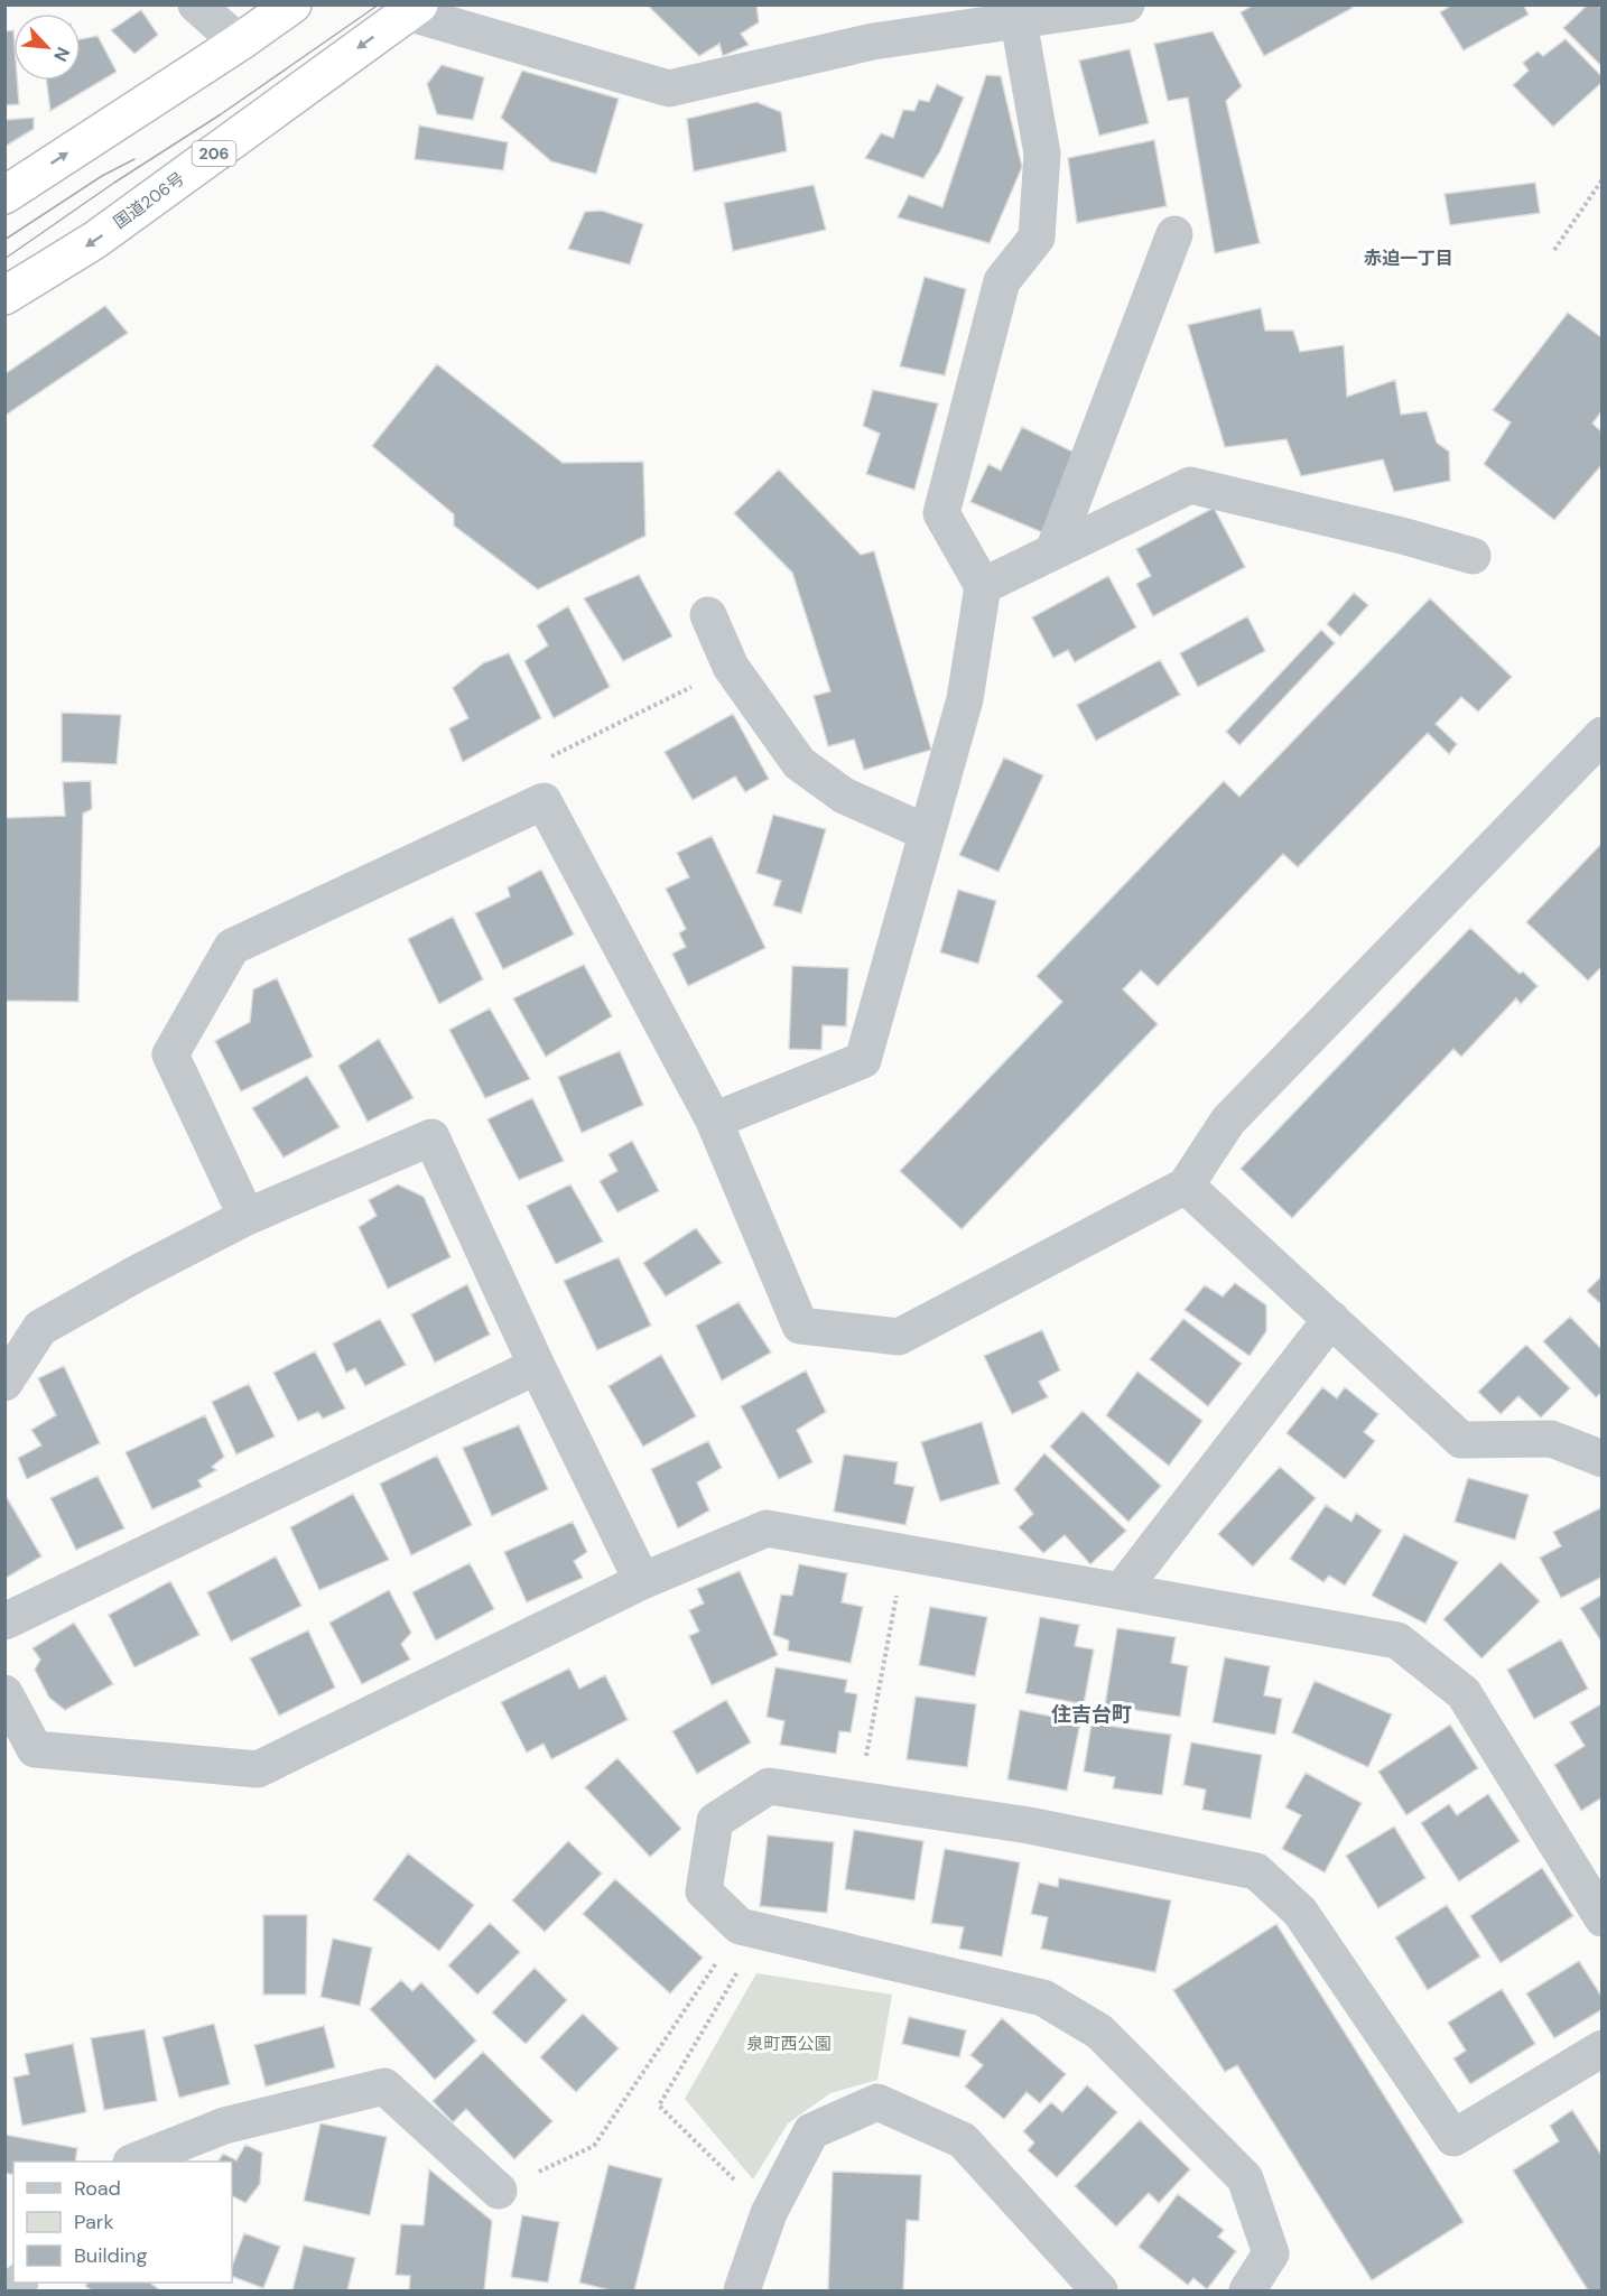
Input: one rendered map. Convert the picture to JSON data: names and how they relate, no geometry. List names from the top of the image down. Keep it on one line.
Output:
{"streets":{"highway":["206","国道206号"]},"districts":["赤迫一丁目","住吉台町"],"parks":["泉町西公園"],"legend":["Road","Park","Building"],"north":"bottom right"}
